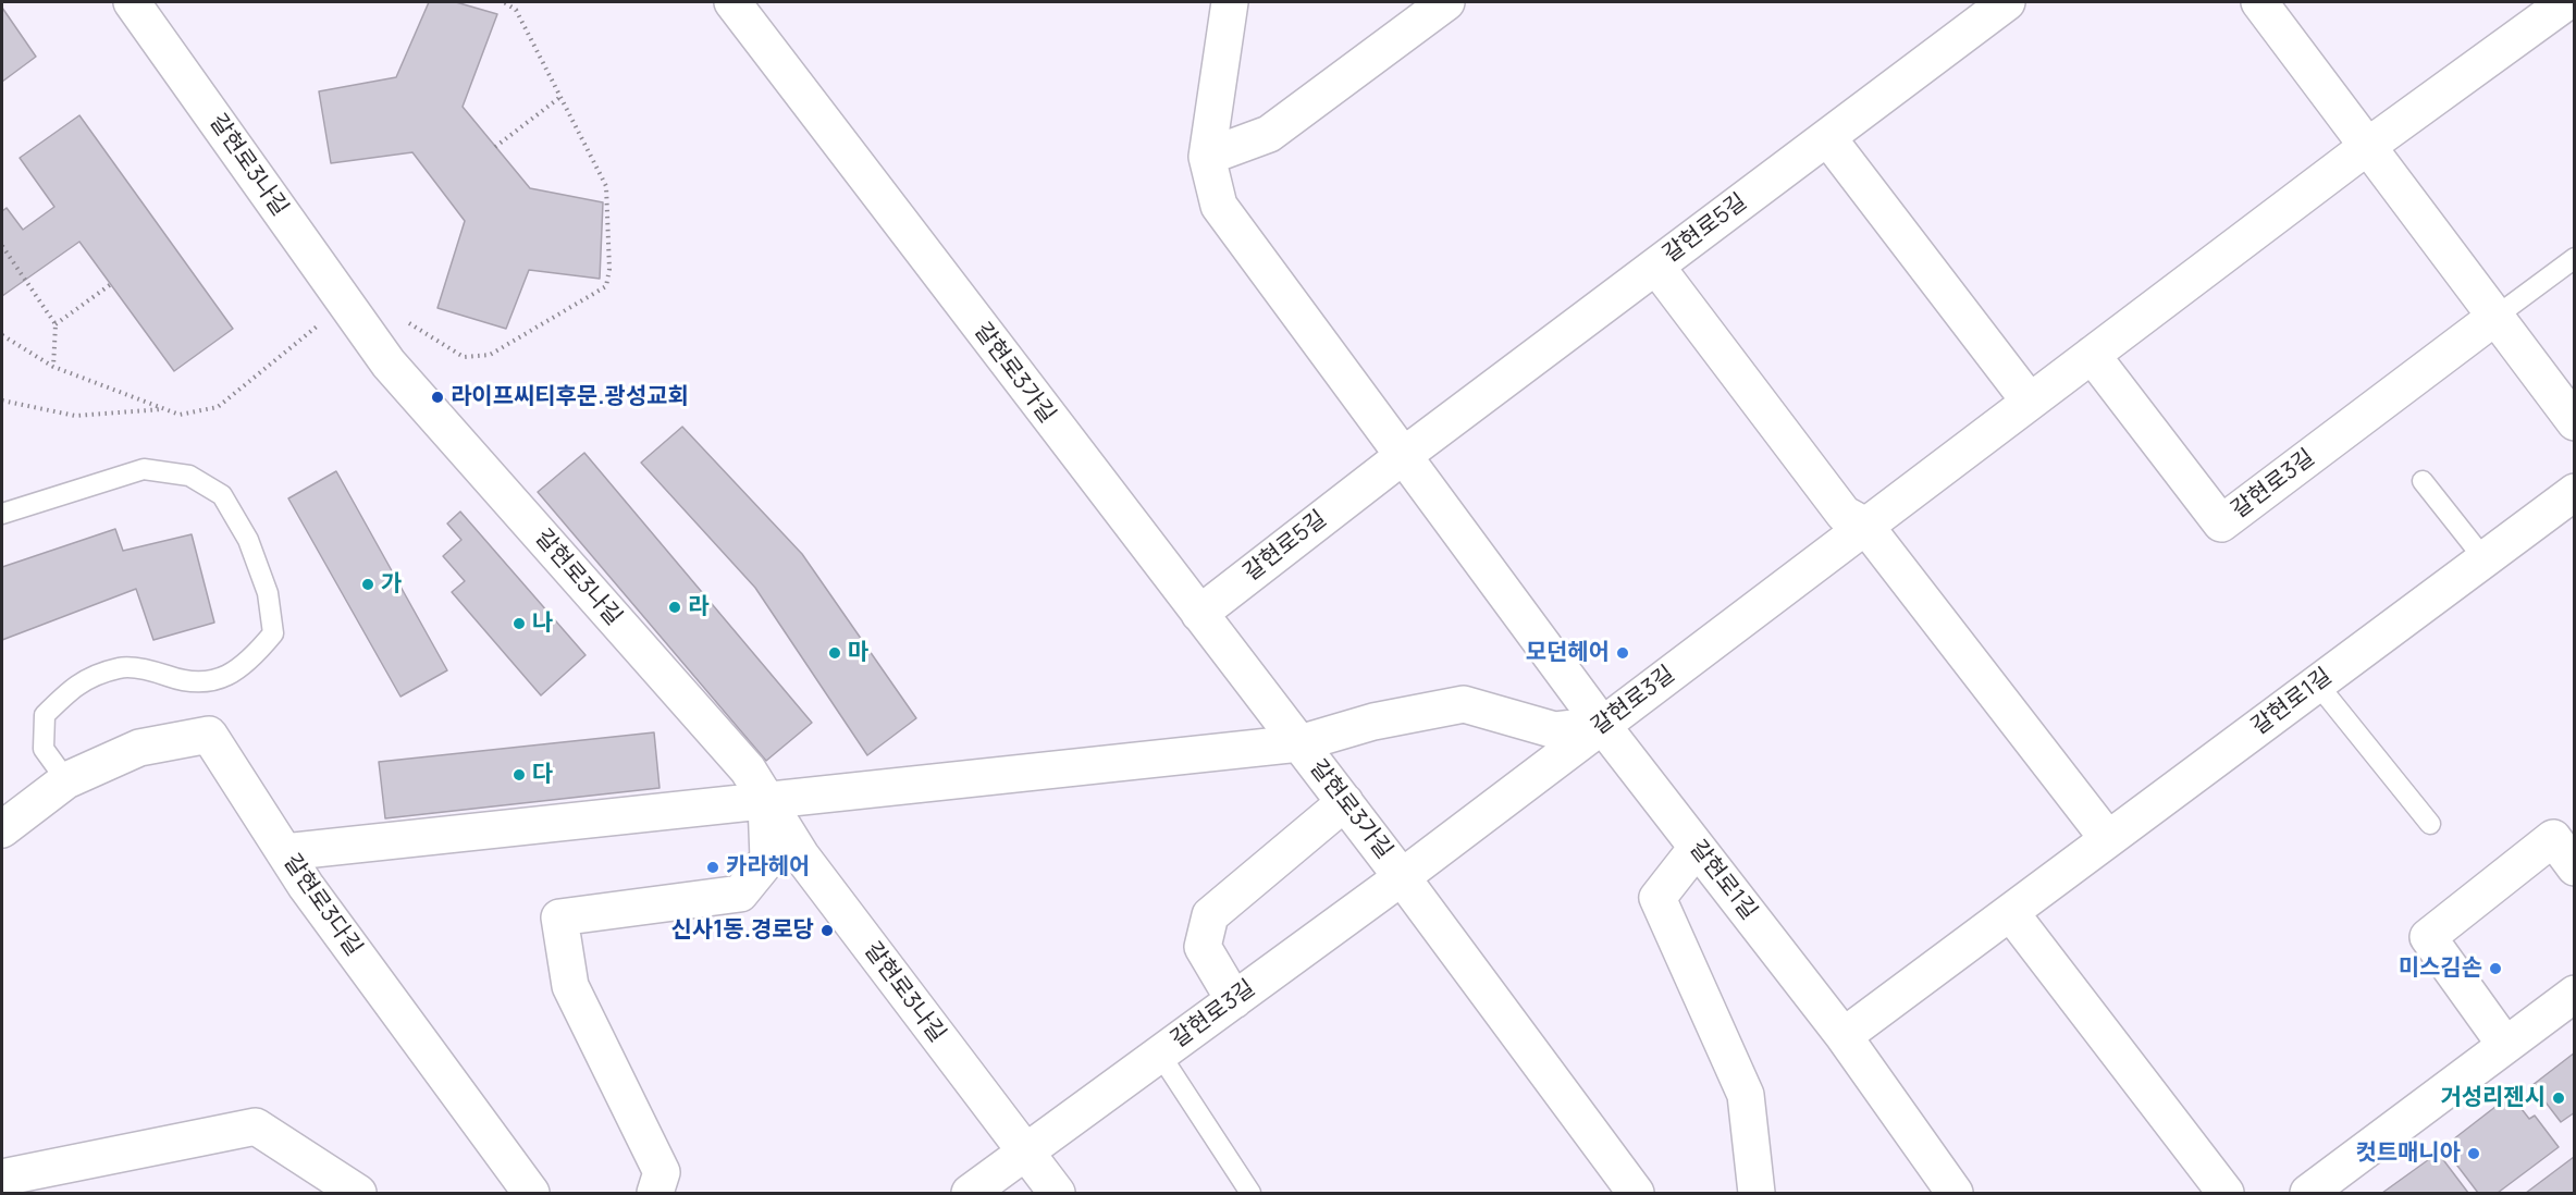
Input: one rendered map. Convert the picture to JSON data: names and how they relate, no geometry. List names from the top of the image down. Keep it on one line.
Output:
{"streets":{"street":["갈현로3나길","갈현로5길","갈현로3가길","갈현로3길","갈현로1길","갈현로3다길"]},"crossings":[["갈현로3나길","갈현로3가길"],["갈현로3나길","갈현로3길"],["갈현로5길","갈현로3가길"],["갈현로3가길","갈현로3길"],["갈현로3가길","갈현로3다길"],["갈현로3길","갈현로1길"]],"places":["라이프씨티후문.광성교회","가","라","나","마","모던헤어","다","카라헤어","신사1동.경로당","미스김손","거성리젠시","컷트매니아"]}
